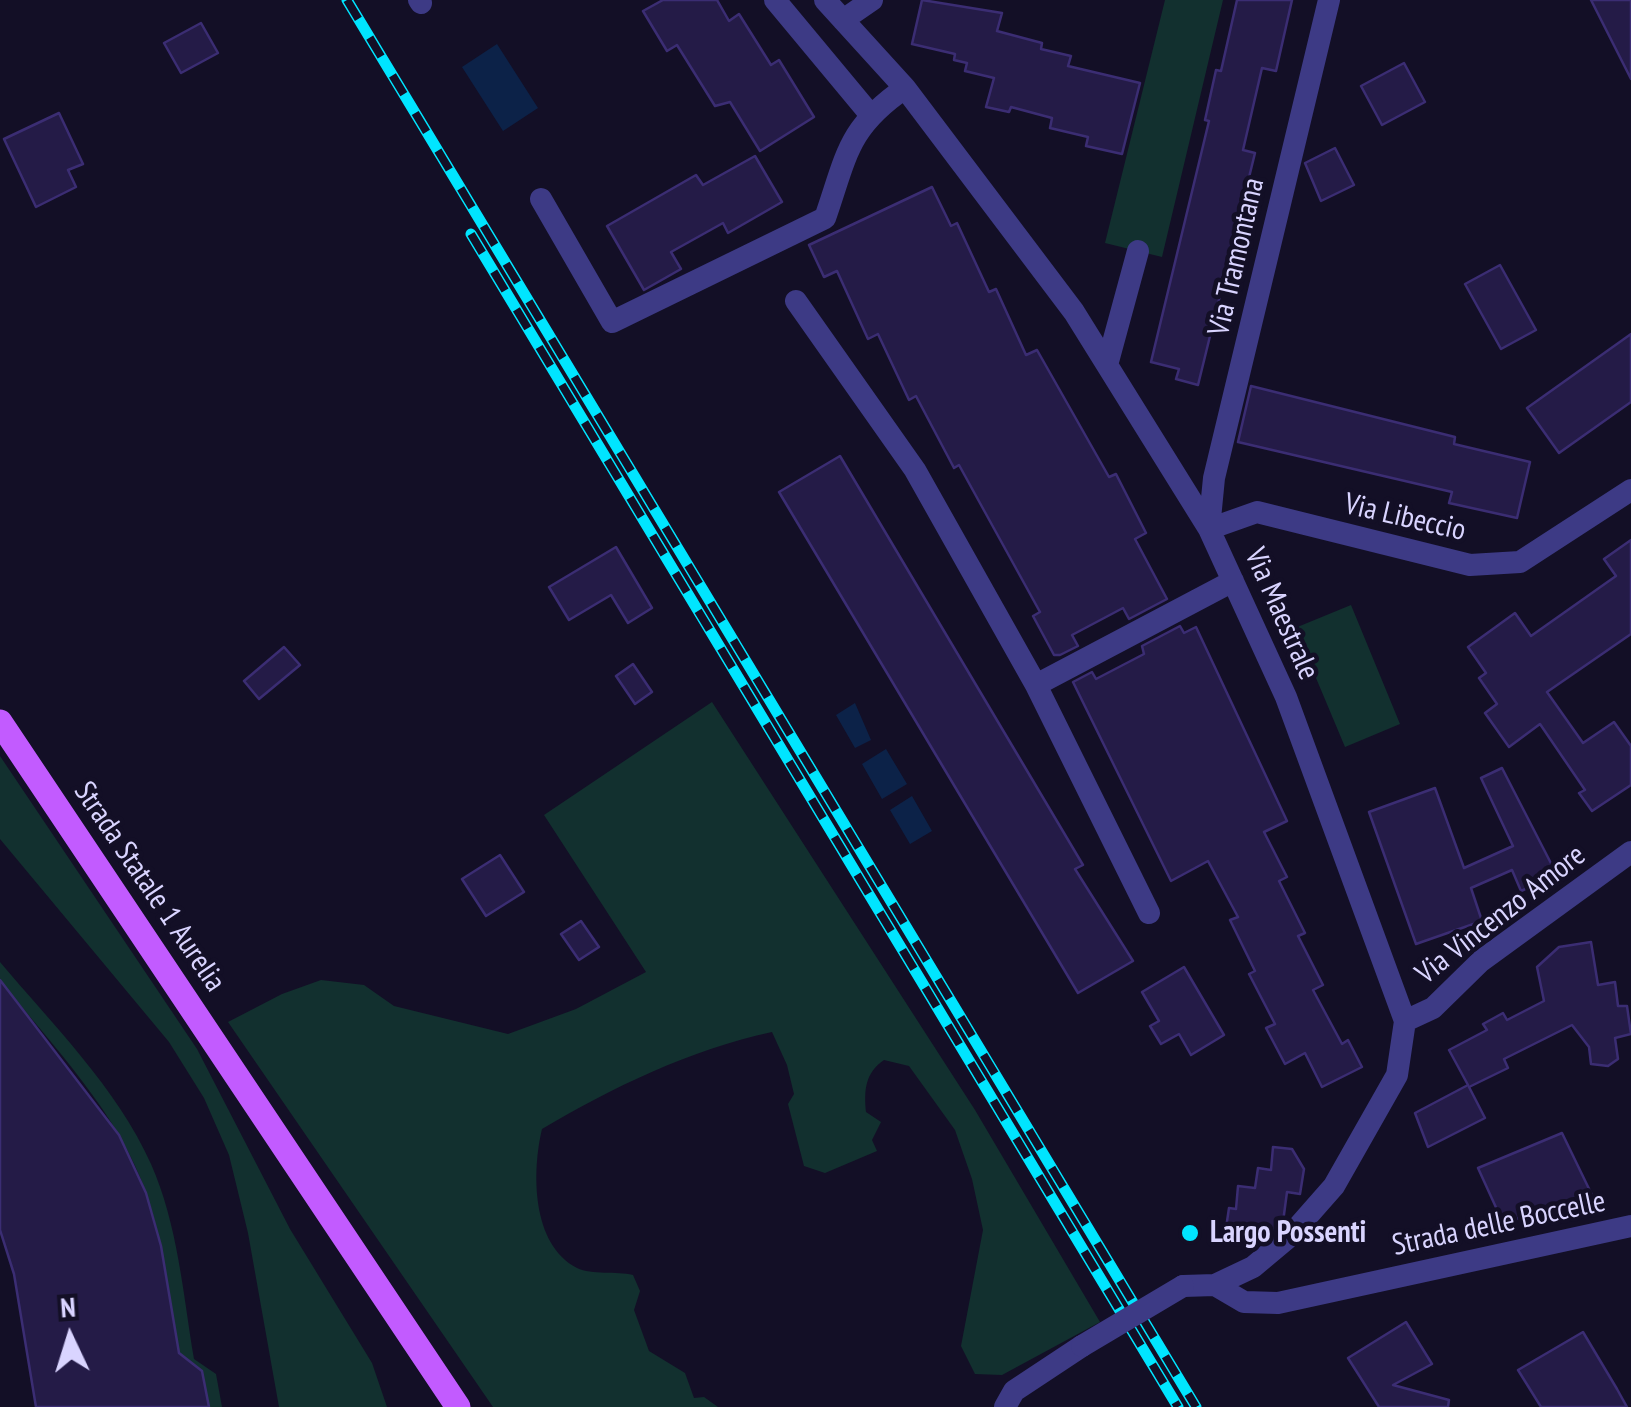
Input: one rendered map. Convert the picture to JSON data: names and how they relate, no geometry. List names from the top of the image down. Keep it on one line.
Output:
{"streets":{"main road":["Strada Statale 1 Aurelia"],"street":["Via Tramontana","Via Libeccio","Via Maestrale","Via Vincenzo Amore","Strada delle Boccelle"]},"crossings":[["Via Tramontana","Via Libeccio"],["Via Tramontana","Via Maestrale"],["Via Libeccio","Via Maestrale"],["Via Maestrale","Via Vincenzo Amore"],["Via Maestrale","Strada delle Boccelle"]],"places":["Largo Possenti"],"north":"top"}
